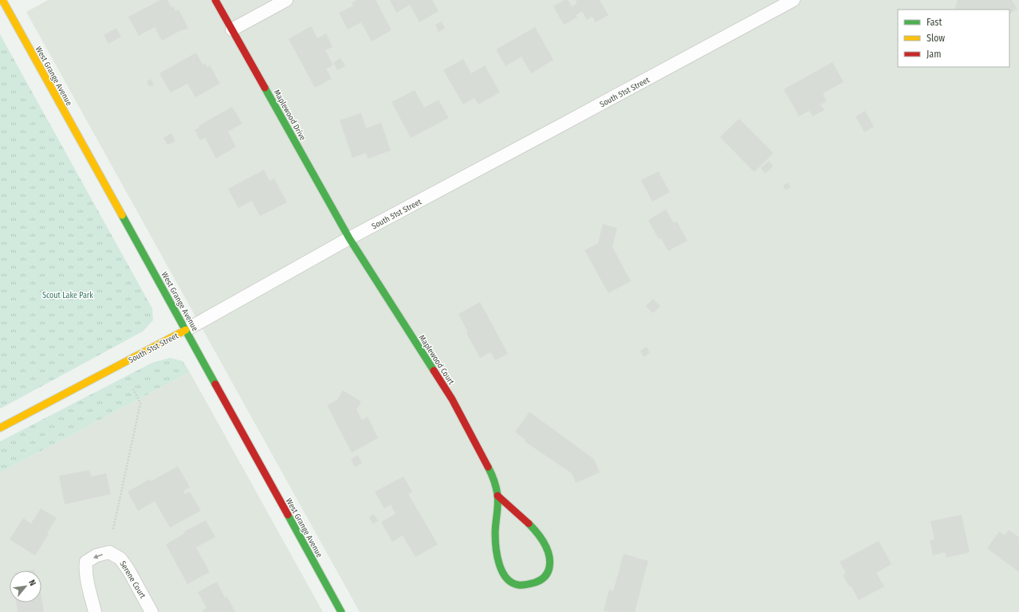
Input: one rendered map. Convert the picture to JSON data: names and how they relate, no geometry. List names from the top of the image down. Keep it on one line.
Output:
{"streets":{"street":["West Grange Avenue","South 51st Street","Maplewood Drive","Maplewood Court","Serene Court"]},"crossings":[["West Grange Avenue","South 51st Street"],["South 51st Street","Maplewood Drive"],["South 51st Street","Maplewood Court"],["Maplewood Drive","Maplewood Court"]],"parks":["Scout Lake Park"],"legend":["Fast","Slow","Jam"],"north":"top right"}
